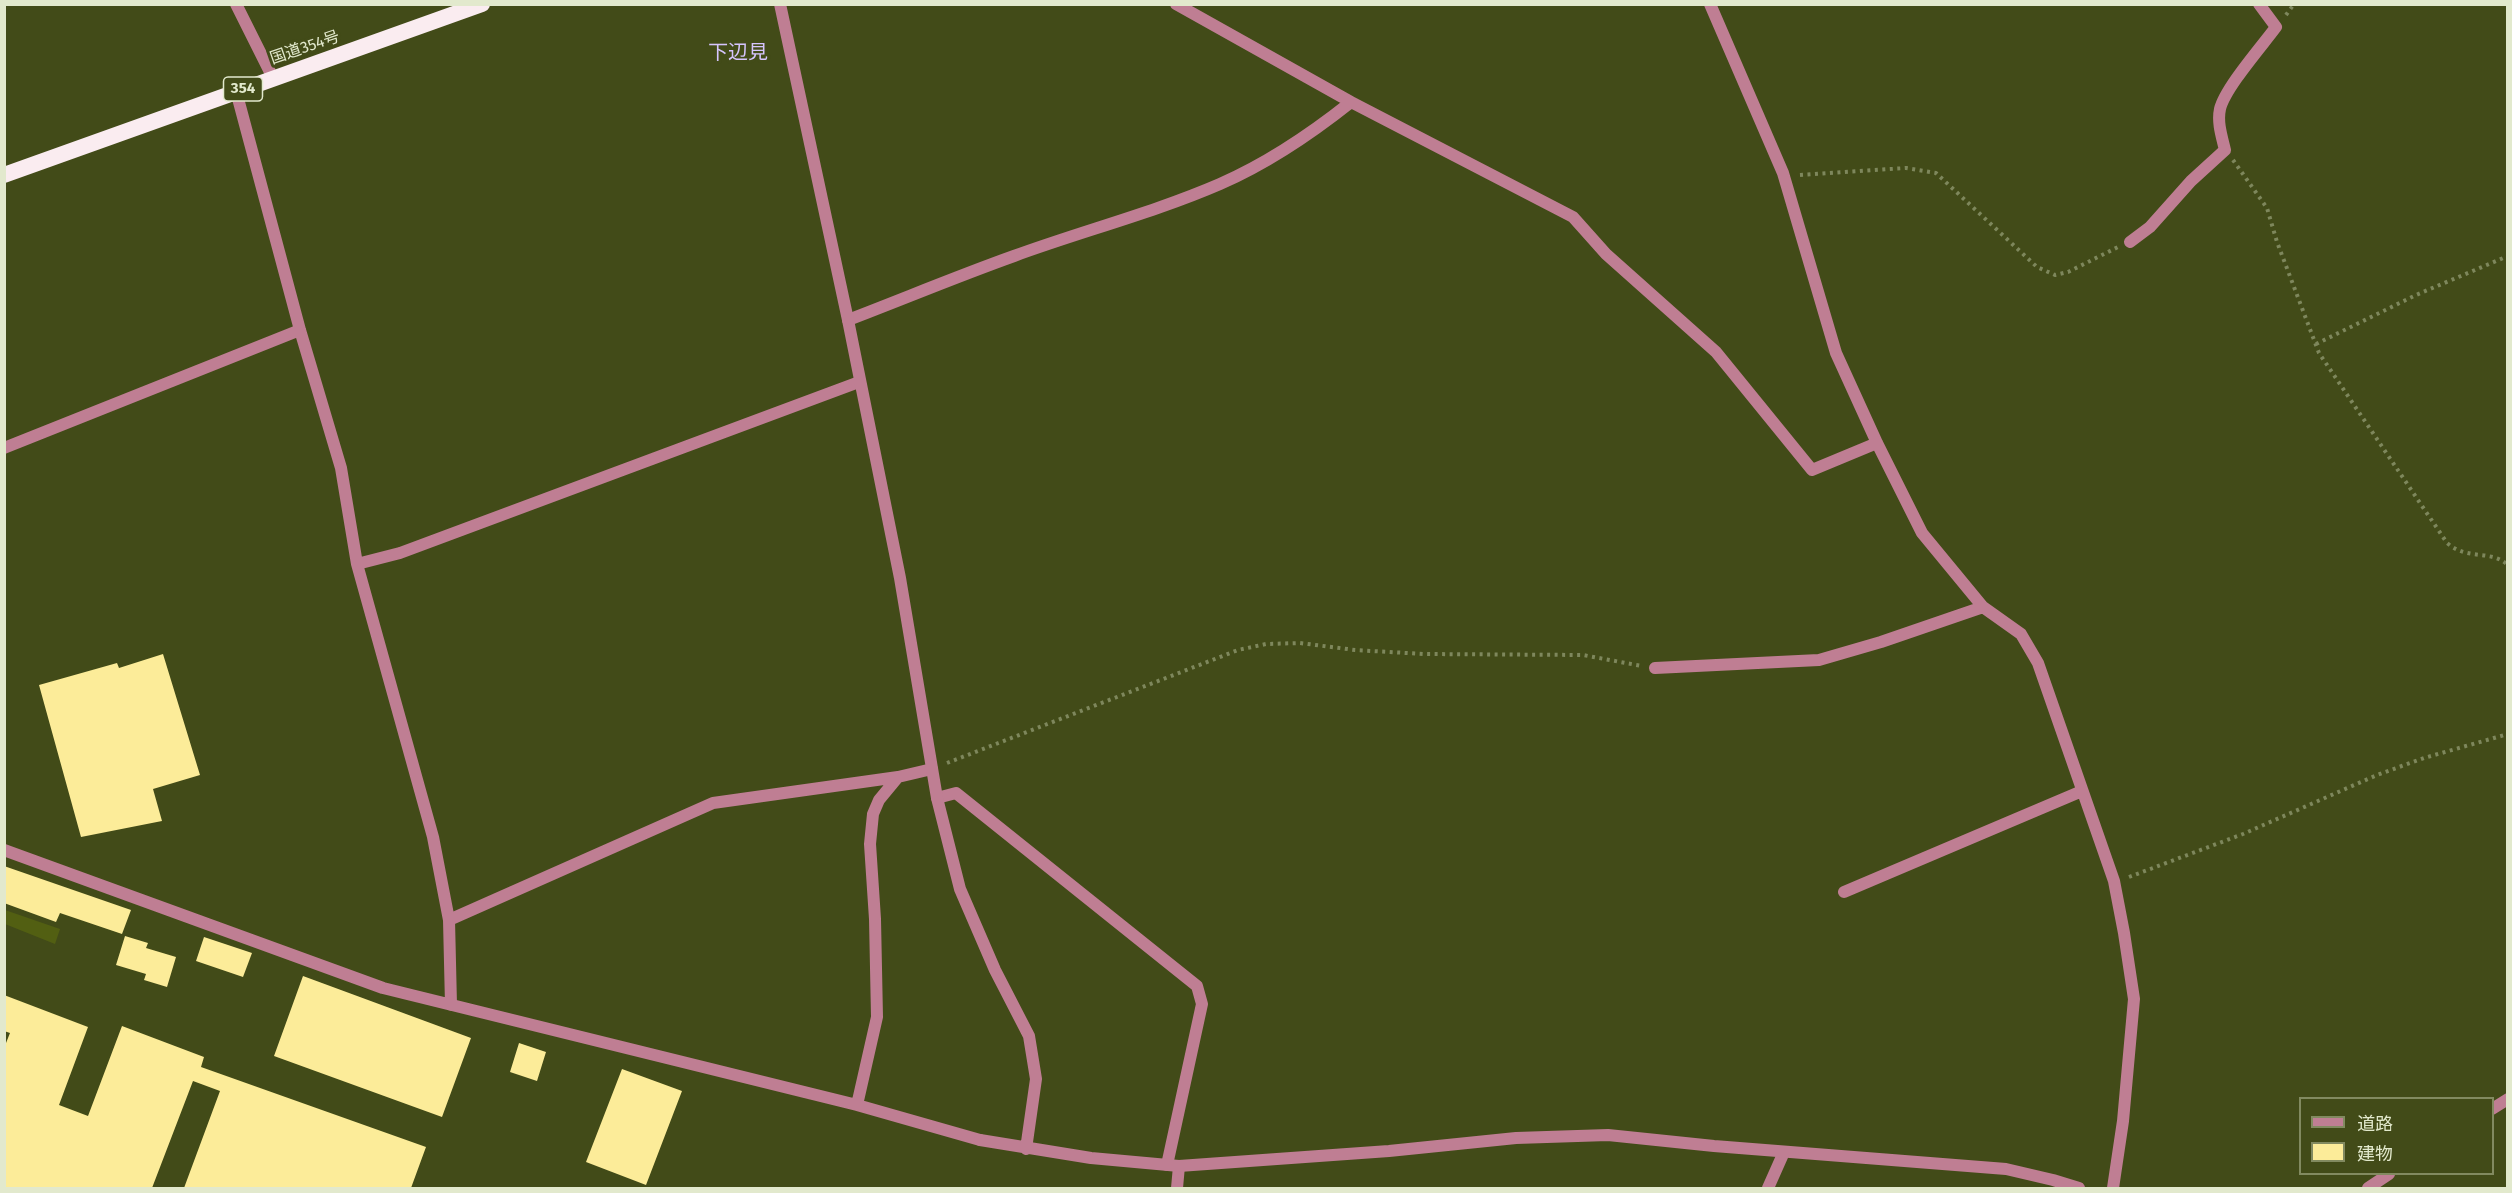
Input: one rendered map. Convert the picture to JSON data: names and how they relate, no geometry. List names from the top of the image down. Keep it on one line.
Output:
{"streets":{"highway":["国道354号","354"]},"districts":["下辺見"],"legend":["道路","建物"]}
